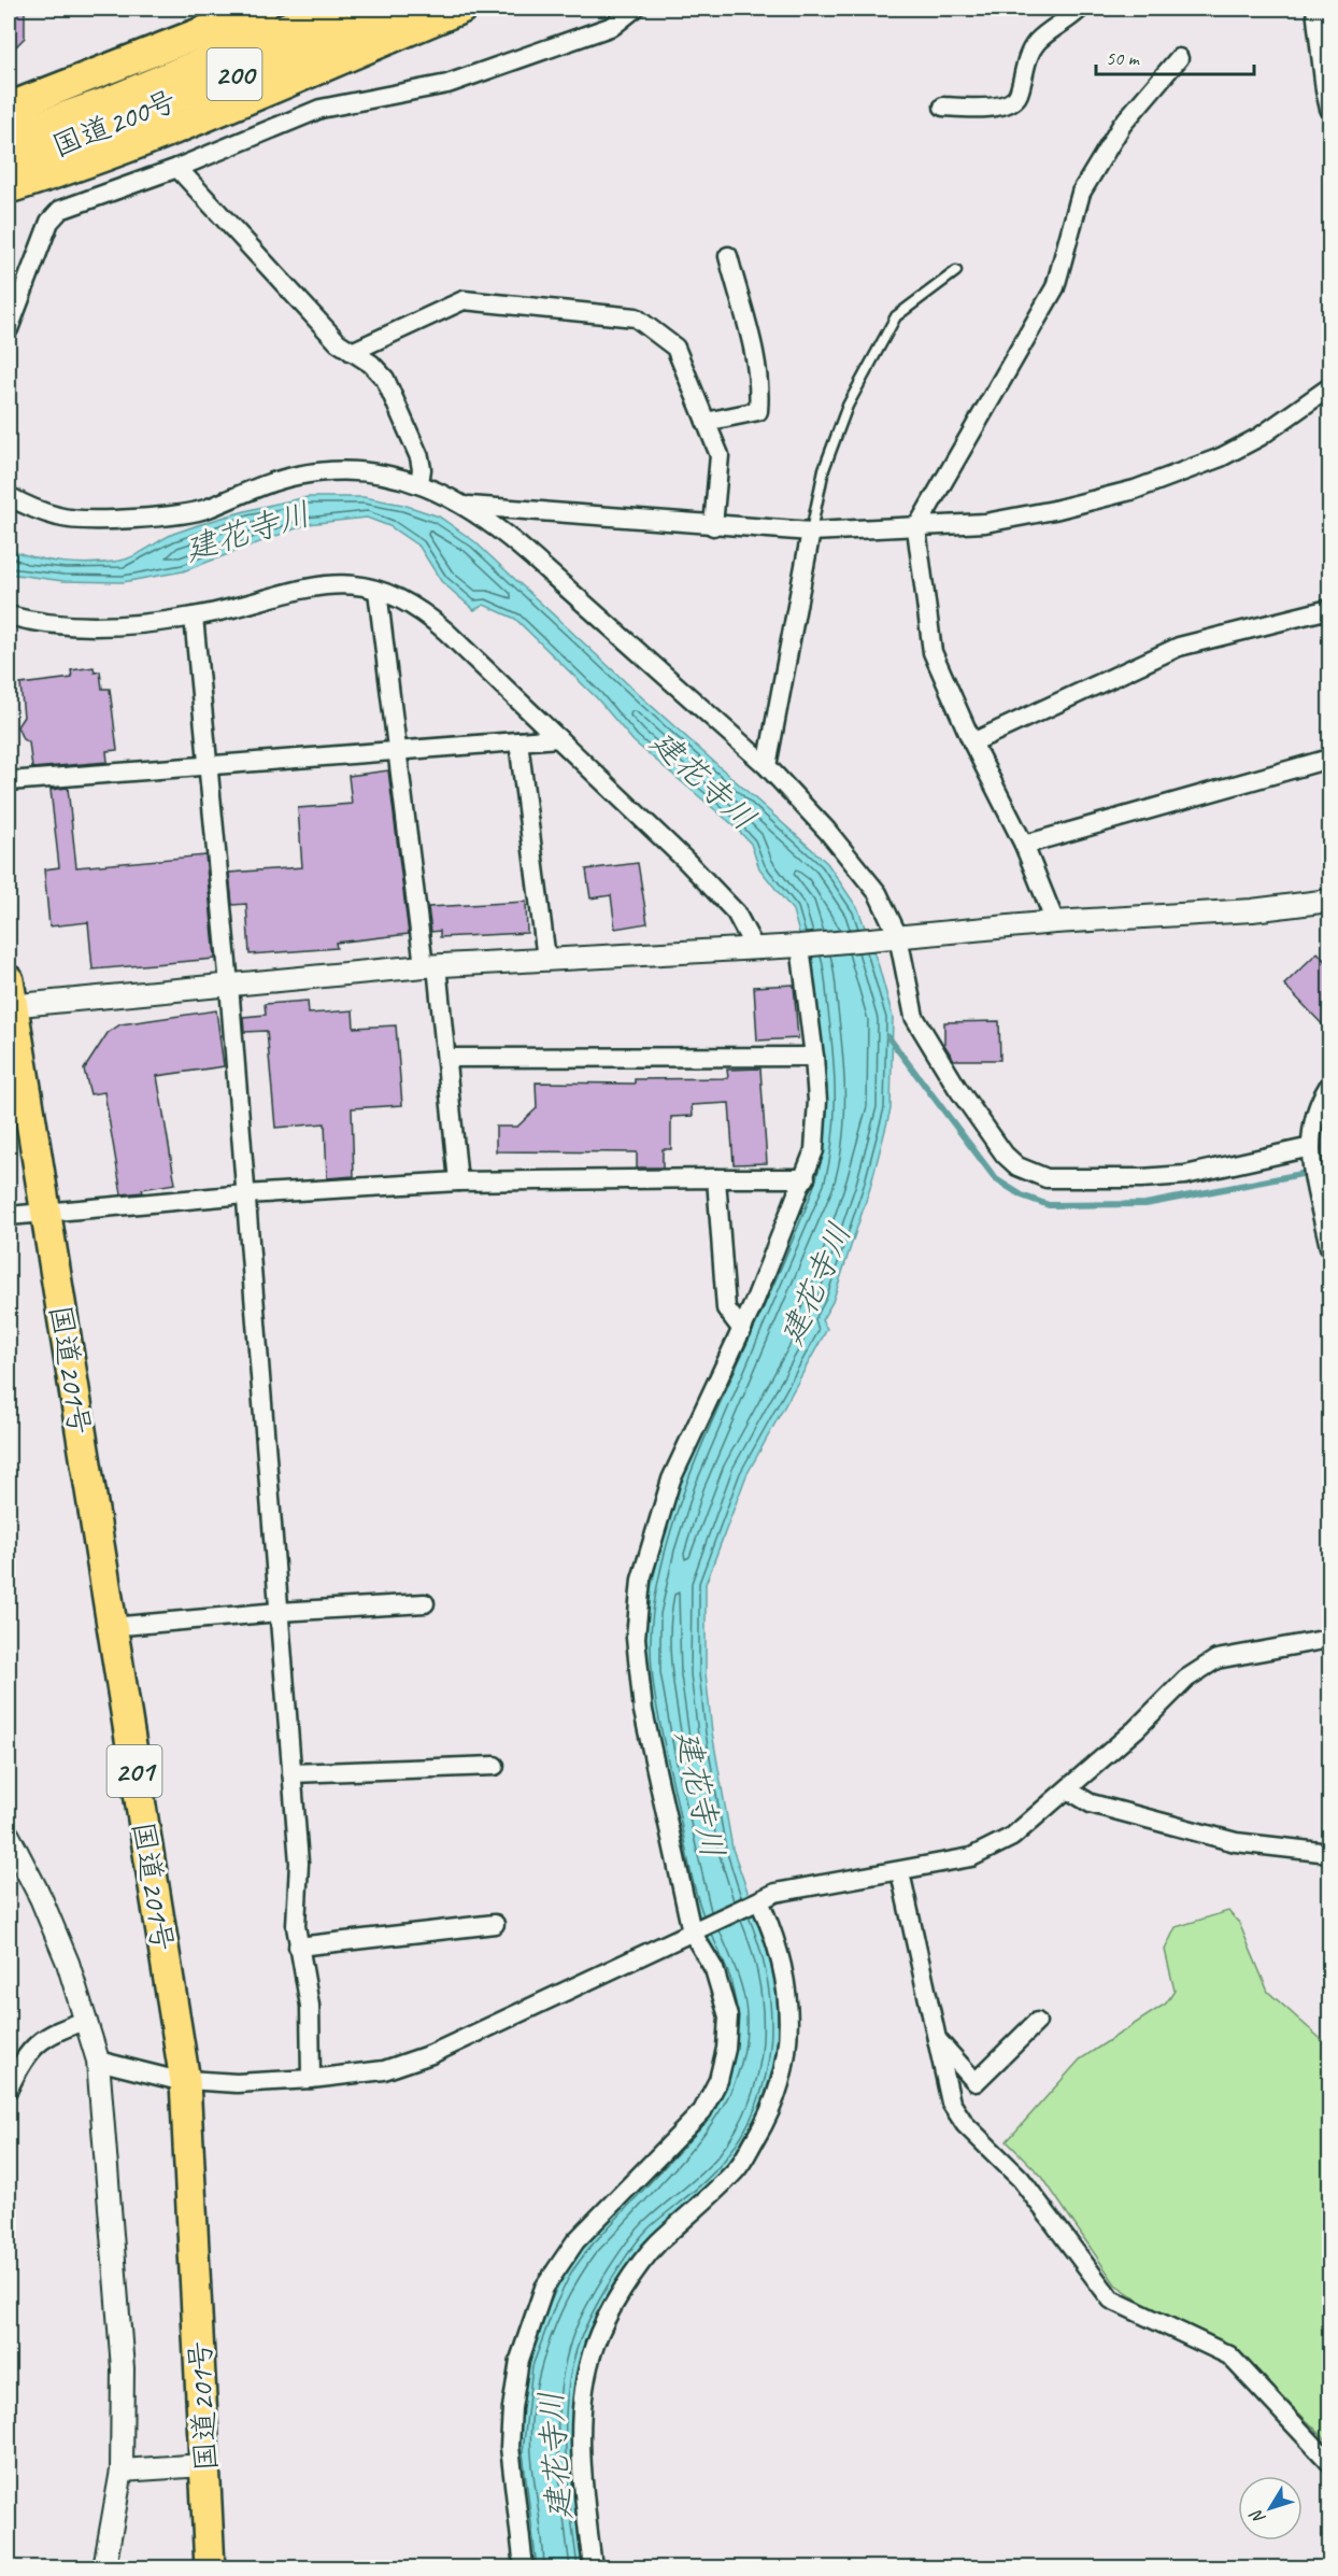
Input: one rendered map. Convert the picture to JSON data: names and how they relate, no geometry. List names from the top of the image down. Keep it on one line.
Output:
{"streets":{"highway":["200","国道200号","国道201号","201"]},"water":["建花寺川"],"scale_bar":"50 m","north":"bottom left"}
